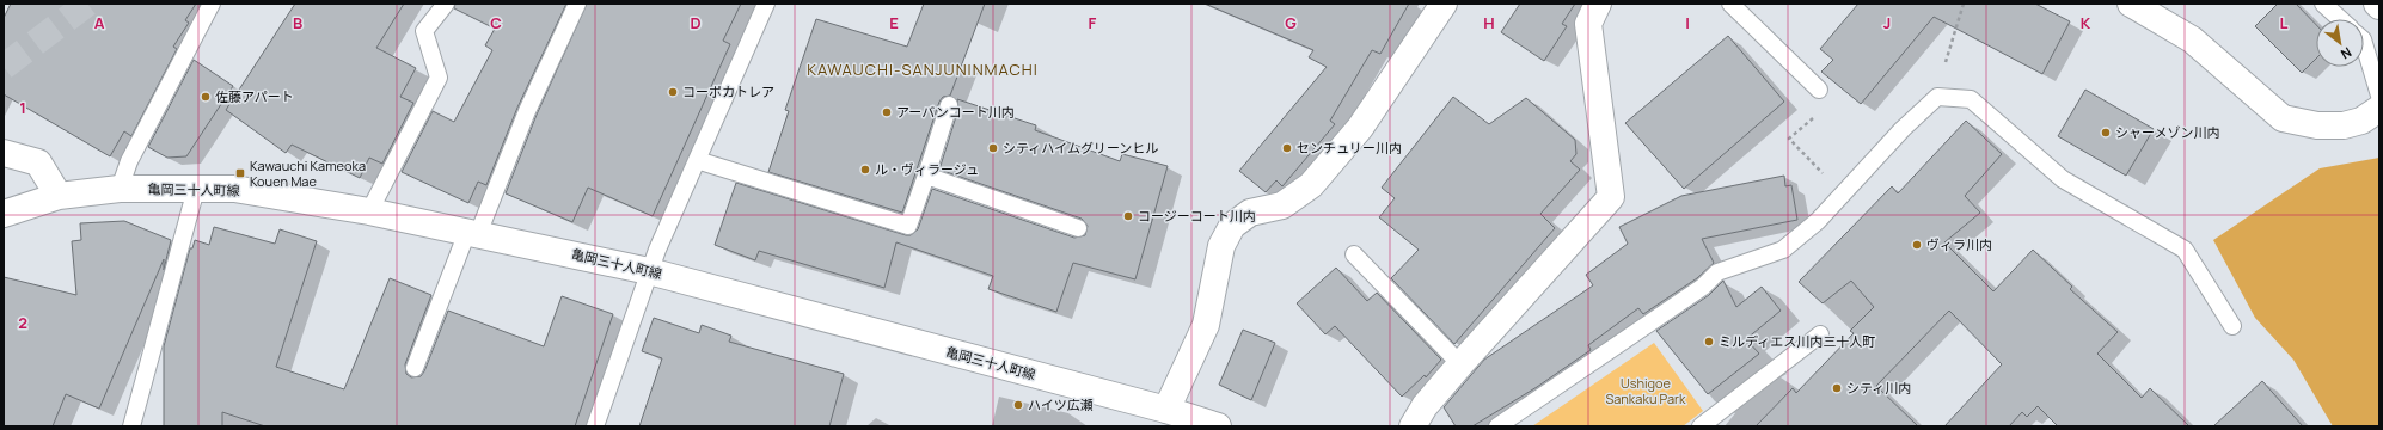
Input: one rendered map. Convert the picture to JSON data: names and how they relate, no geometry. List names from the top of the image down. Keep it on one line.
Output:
{"streets":{"street":["亀岡三十人町線"]},"districts":["KAWAUCHI-SANJUNINMACHI"],"parks":["Ushigoe Sankaku Park"],"places":{"other":["コーポカトレア","佐藤アパート","アーバンコート川内","シャーメゾン川内","シティハイムグリーンヒル","センチュリー川内","ル・ヴィラージュ","コージーコート川内","ヴィラ川内","ミルディエス川内三十人町","シティ川内","ハイツ広瀬"],"transit":["Kawauchi Kameoka Kouen Mae"]},"north":"bottom right","grid":{"columns":["A","B","C","D","E","F","G","H","I","J","K","L"],"rows":["1","2"]}}
